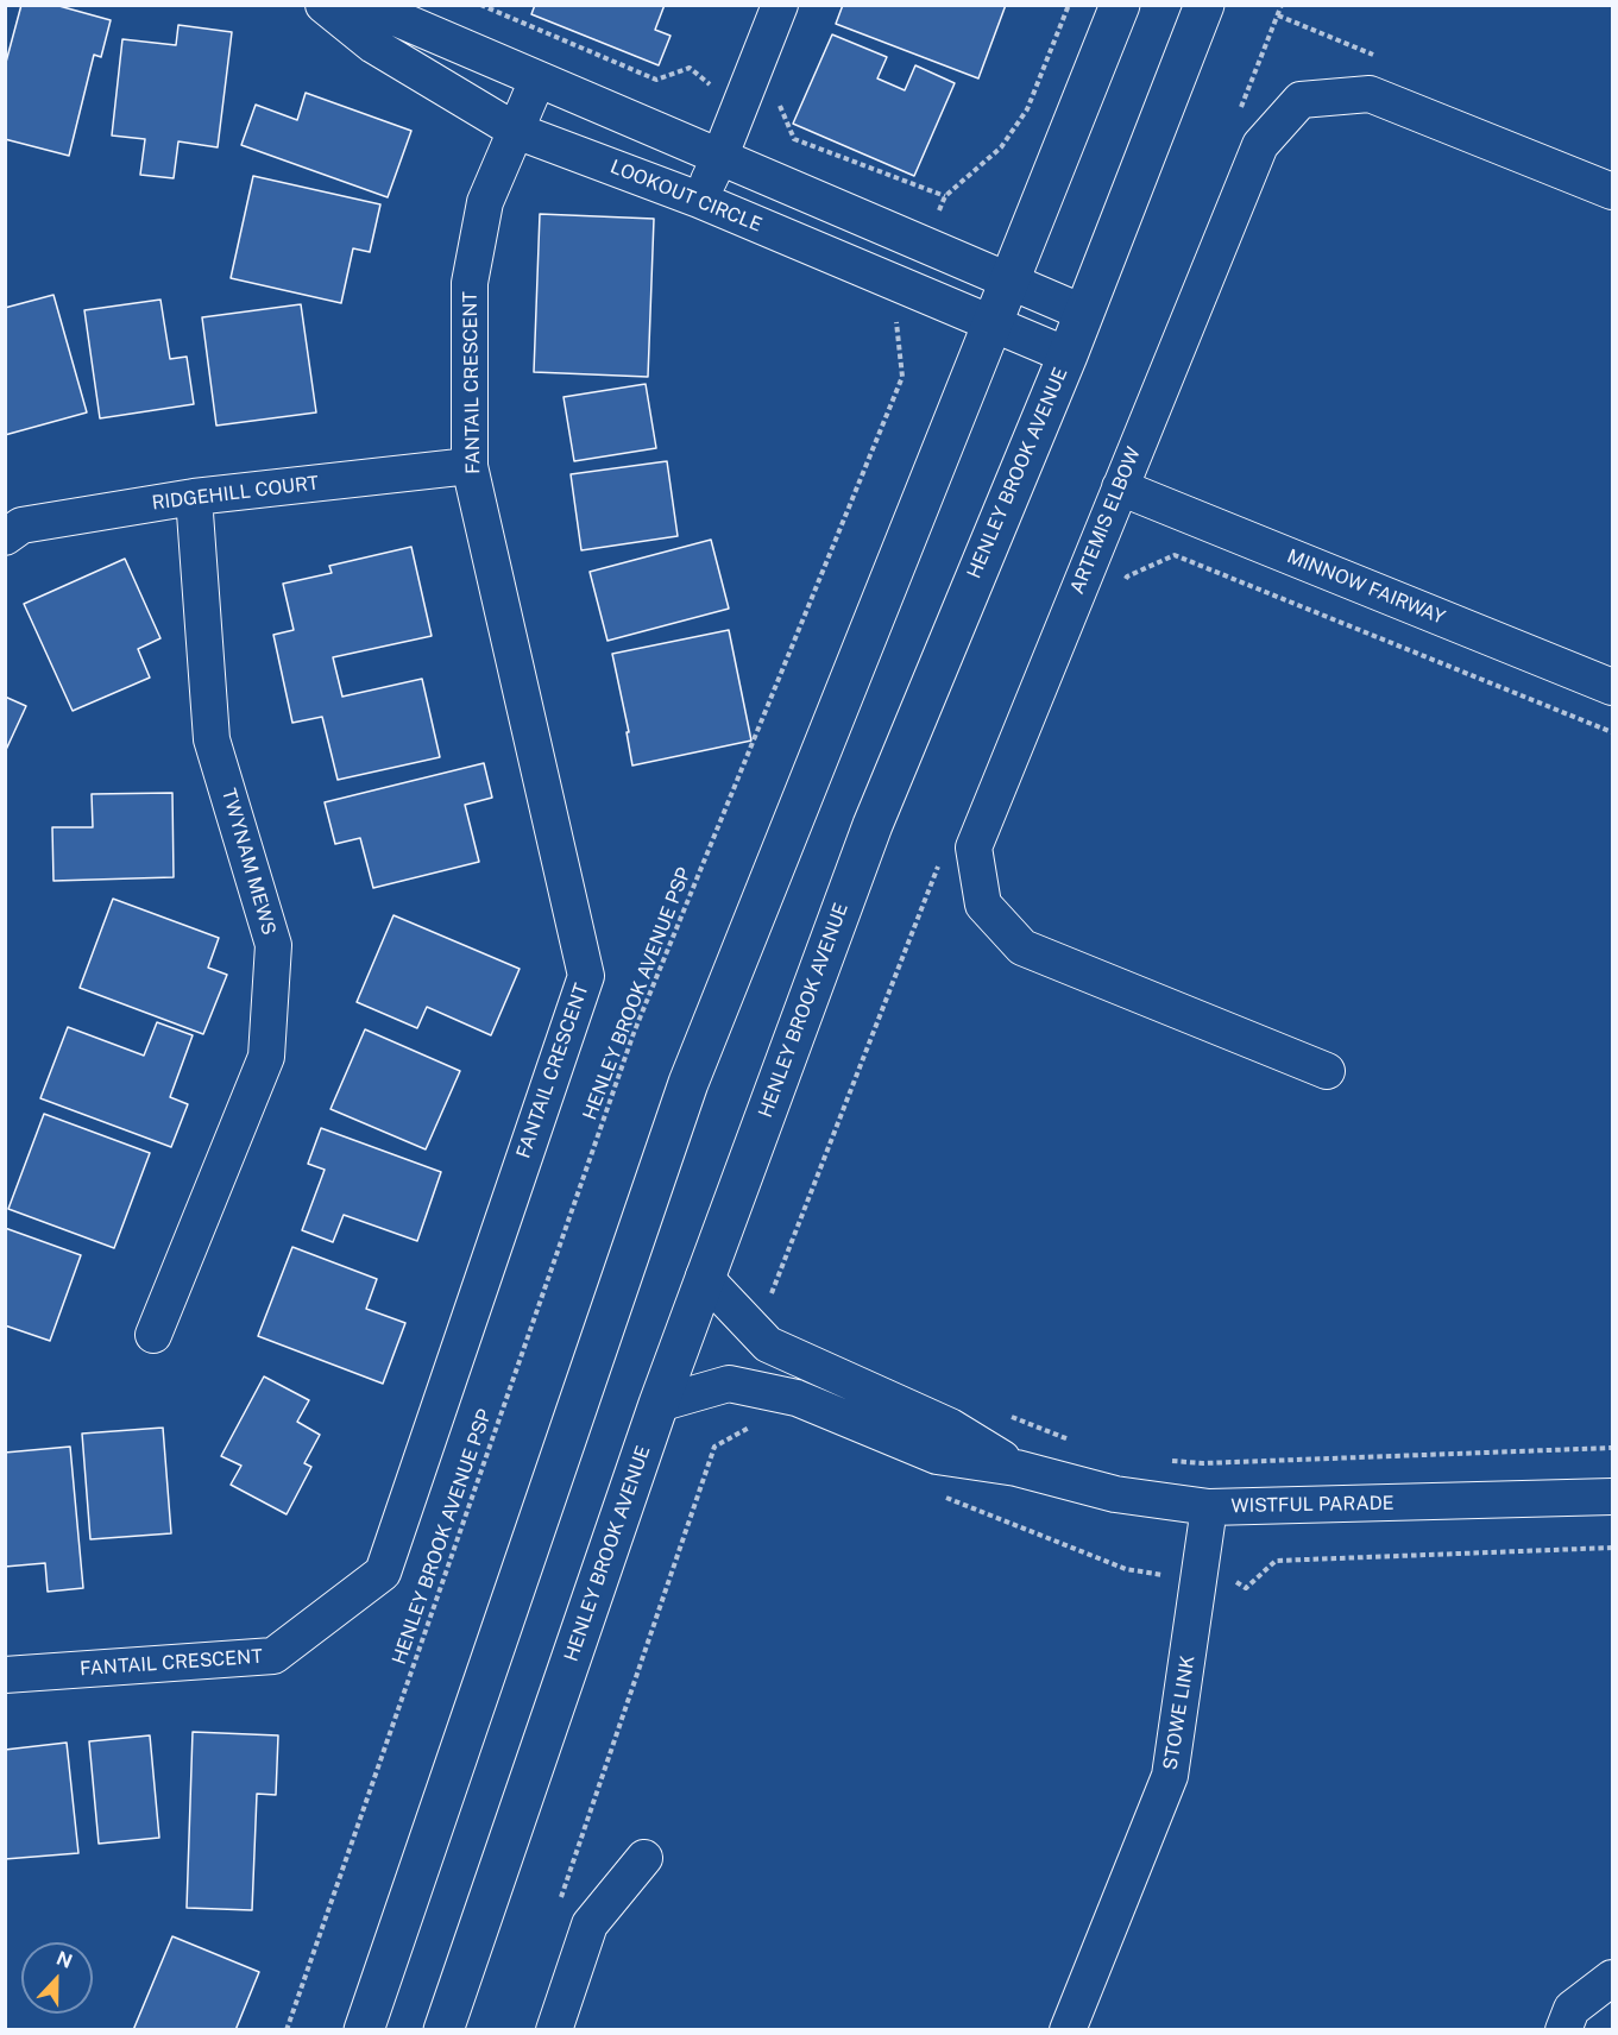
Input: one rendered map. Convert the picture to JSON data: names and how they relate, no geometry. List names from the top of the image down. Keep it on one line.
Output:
{"streets":{"main road":["HENLEY BROOK AVENUE"],"street":["LOOKOUT CIRCLE","FANTAIL CRESCENT","RIDGEHILL COURT","ARTEMIS ELBOW","MINNOW FAIRWAY","TWYNAM MEWS","WISTFUL PARADE","STOWE LINK"],"path":["HENLEY BROOK AVENUE PSP"]},"crossings":[["LOOKOUT CIRCLE","FANTAIL CRESCENT"],["LOOKOUT CIRCLE","HENLEY BROOK AVENUE"],["LOOKOUT CIRCLE","HENLEY BROOK AVENUE PSP"],["FANTAIL CRESCENT","RIDGEHILL COURT"],["HENLEY BROOK AVENUE","WISTFUL PARADE"],["RIDGEHILL COURT","TWYNAM MEWS"],["ARTEMIS ELBOW","MINNOW FAIRWAY"],["WISTFUL PARADE","STOWE LINK"]],"north":"top"}
